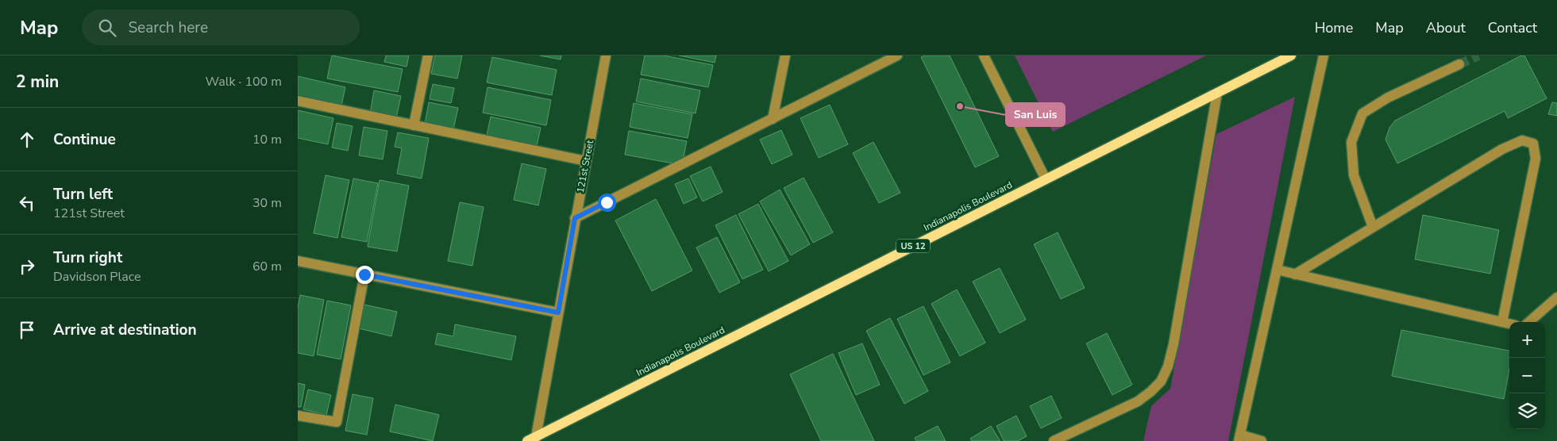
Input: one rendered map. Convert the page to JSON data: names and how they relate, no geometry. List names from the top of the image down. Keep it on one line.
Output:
{"streets":{"main road":["Indianapolis Boulevard","US 12"],"street":["121st Street"]},"crossings":[["121st Street","Indianapolis Boulevard"]],"places":["San Luis"],"page":{"header":"Map","search":"Search here","nav":["Home","Map","About","Contact"],"heading":["2 min","Walk · 100 m"],"list":[["Continue","10 m"],["Turn left","121st Street","30 m"],["Turn right","Davidson Place","60 m"],"Arrive at destination"],"map_buttons":["+","−"]}}
